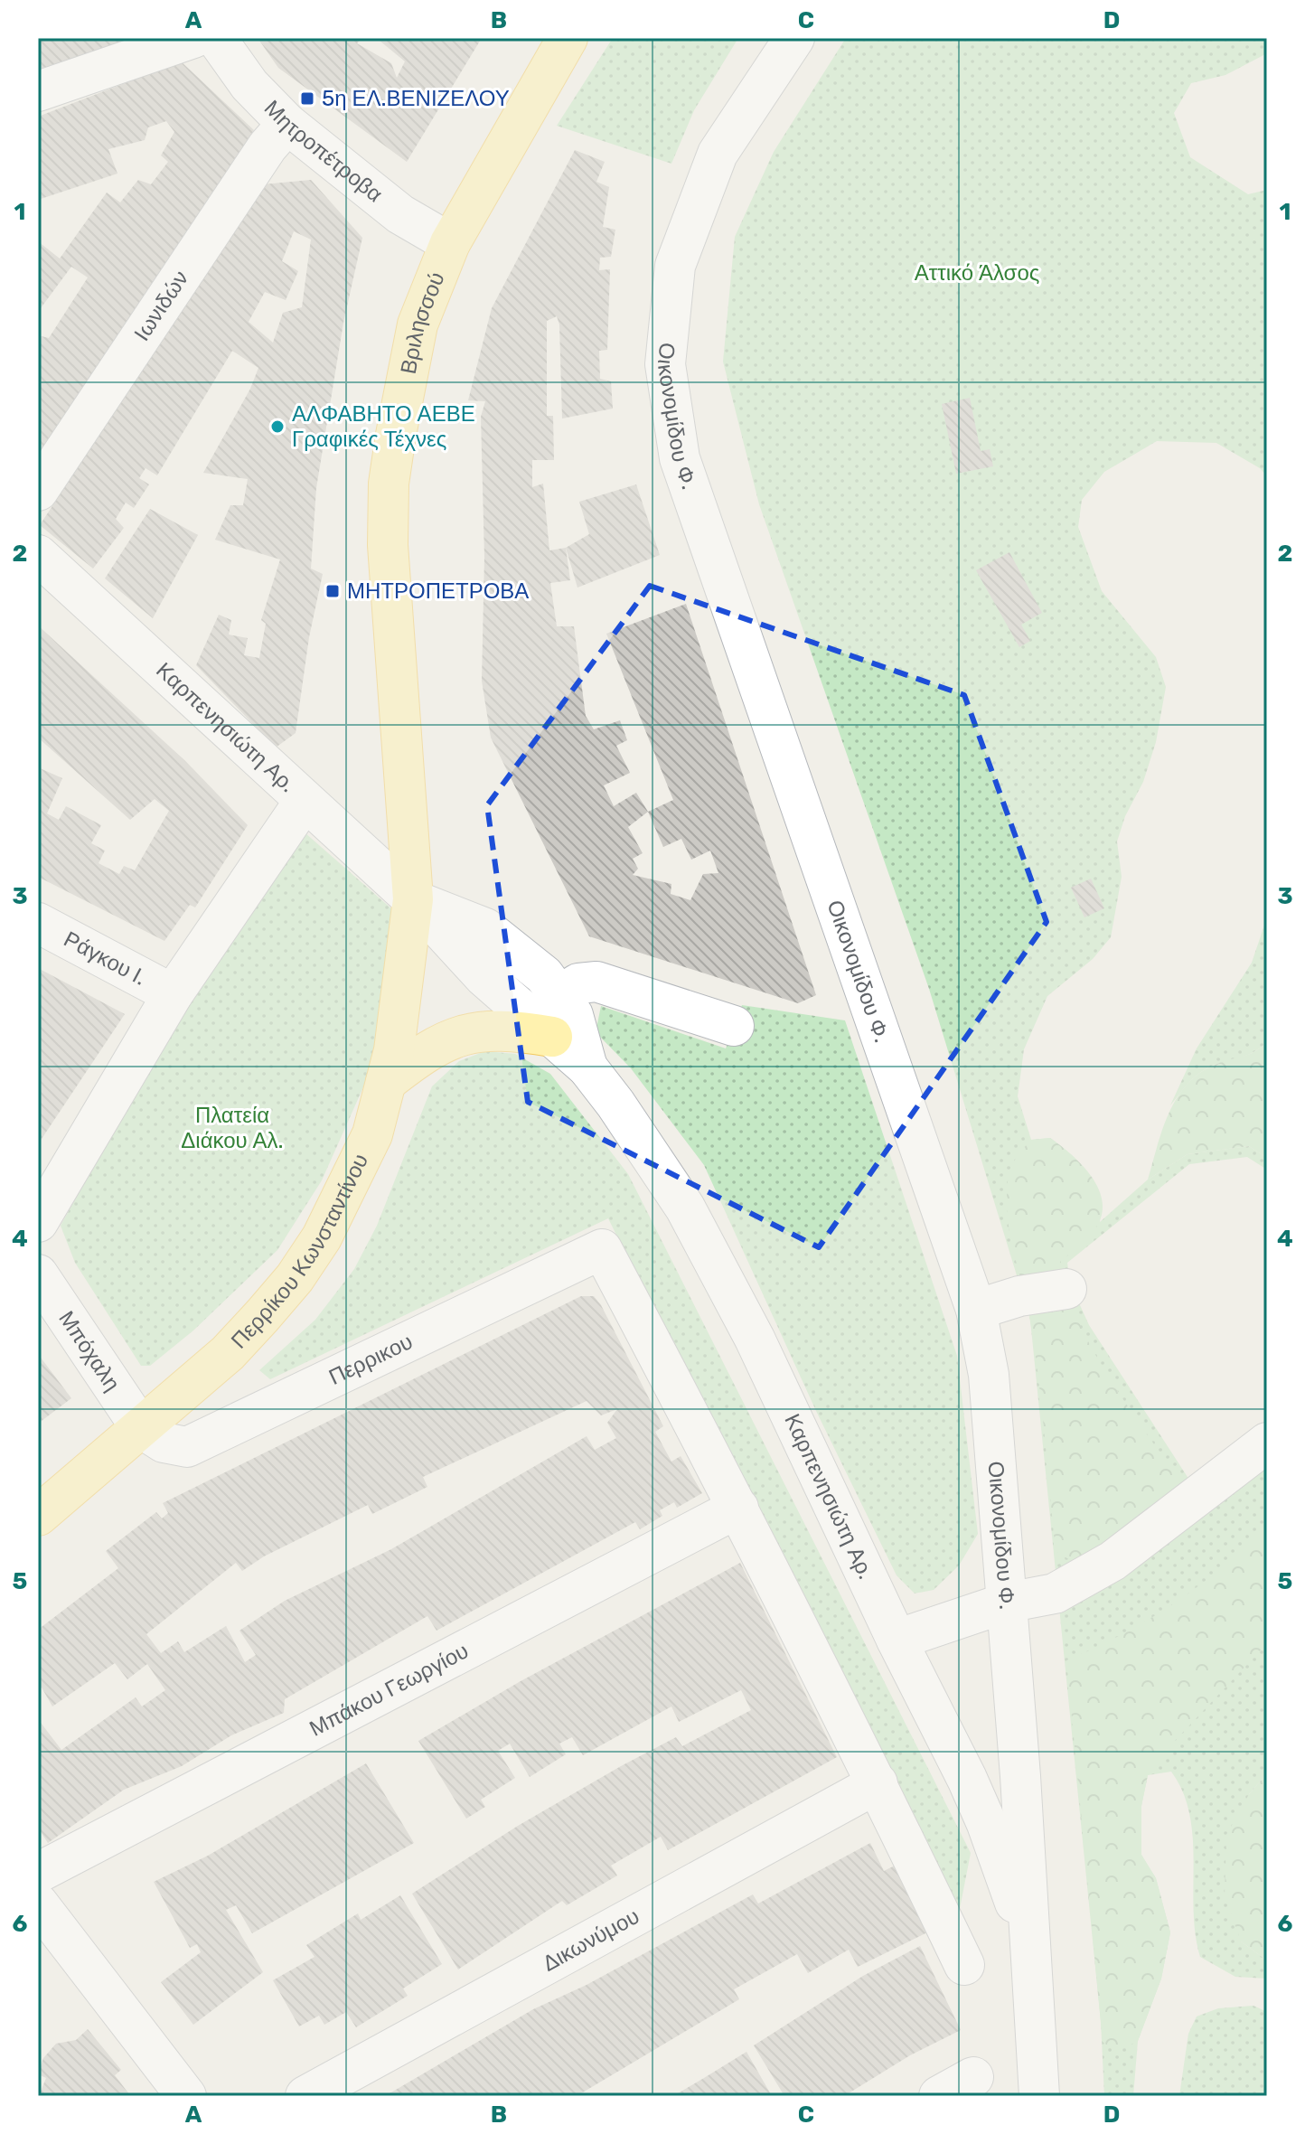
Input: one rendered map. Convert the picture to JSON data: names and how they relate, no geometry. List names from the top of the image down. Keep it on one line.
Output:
{"streets":{"main road":["Βριλησσού","Περρίκου Κωνσταντίνου"],"street":["Μητροπέτροβα","Ιωνιδών","Οικονομίδου Φ.","Καρπενησιώτη Αρ.","Ράγκου Ι.","Μπόχαλη","Περρικου","Μπάκου Γεωργίου","Δικωνύμου"]},"crossings":[["Μητροπέτροβα","Ιωνιδών"],["Μητροπέτροβα","Βριλησσού"],["Βριλησσού","Καρπενησιώτη Αρ."],["Βριλησσού","Περρίκου Κωνσταντίνου"],["Οικονομίδου Φ.","Καρπενησιώτη Αρ."],["Καρπενησιώτη Αρ.","Περρίκου Κωνσταντίνου"],["Περρίκου Κωνσταντίνου","Μπόχαλη"],["Περρίκου Κωνσταντίνου","Περρικου"],["Μπόχαλη","Περρικου"],["Περρικου","Μπάκου Γεωργίου"]],"parks":["Αττικό Άλσος","Πλατεία Διάκου Αλ."],"places":{"transit":["5η ΕΛ.ΒΕΝΙΖΕΛΟΥ","ΜΗΤΡΟΠΕΤΡΟΒΑ"],"other":["ΑΛΦΑΒΗΤΟ ΑΕΒΕ Γραφικές Τέχνες"]},"grid":{"columns":["A","B","C","D"],"rows":["1","2","3","4","5","6"]}}
